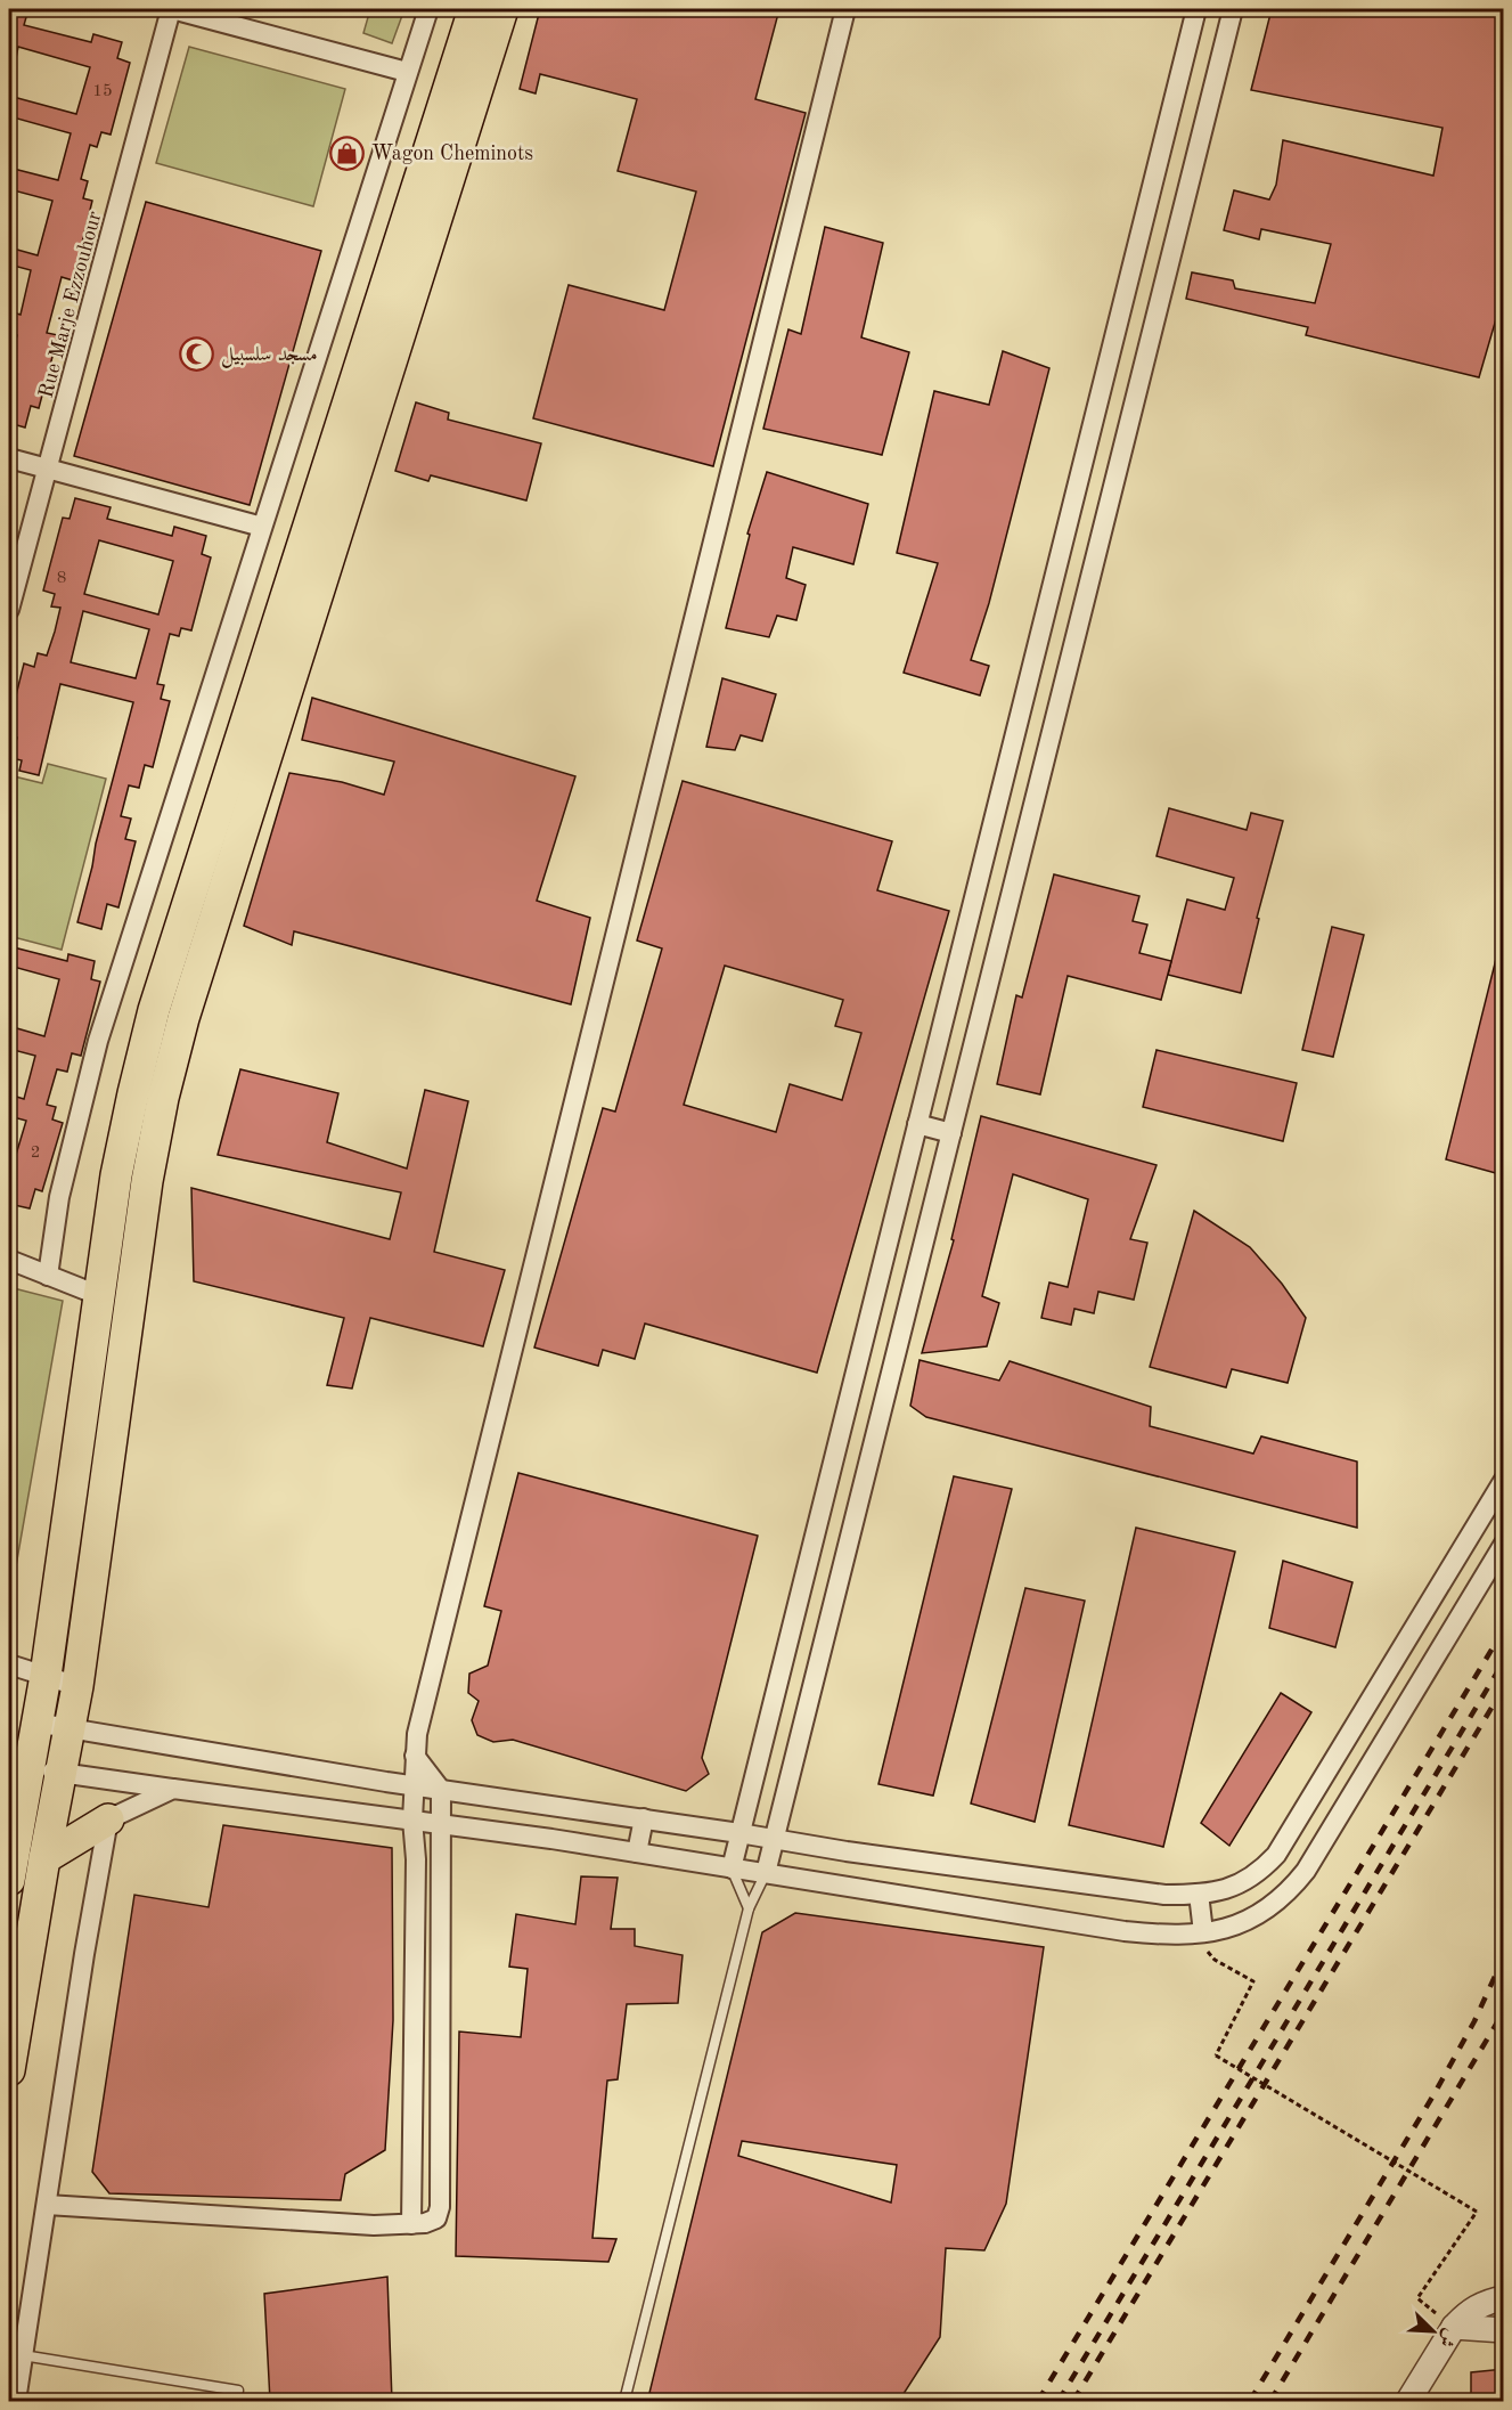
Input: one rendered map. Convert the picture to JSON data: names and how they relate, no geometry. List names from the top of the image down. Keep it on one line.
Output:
{"streets":{"street":["Rue Marje Ezzouhour"]},"places":{"shop":["Wagon Cheminots"],"mosque":["مسجد سلسبيل"]},"house_numbers":["15","8","2"],"north":"bottom right"}
